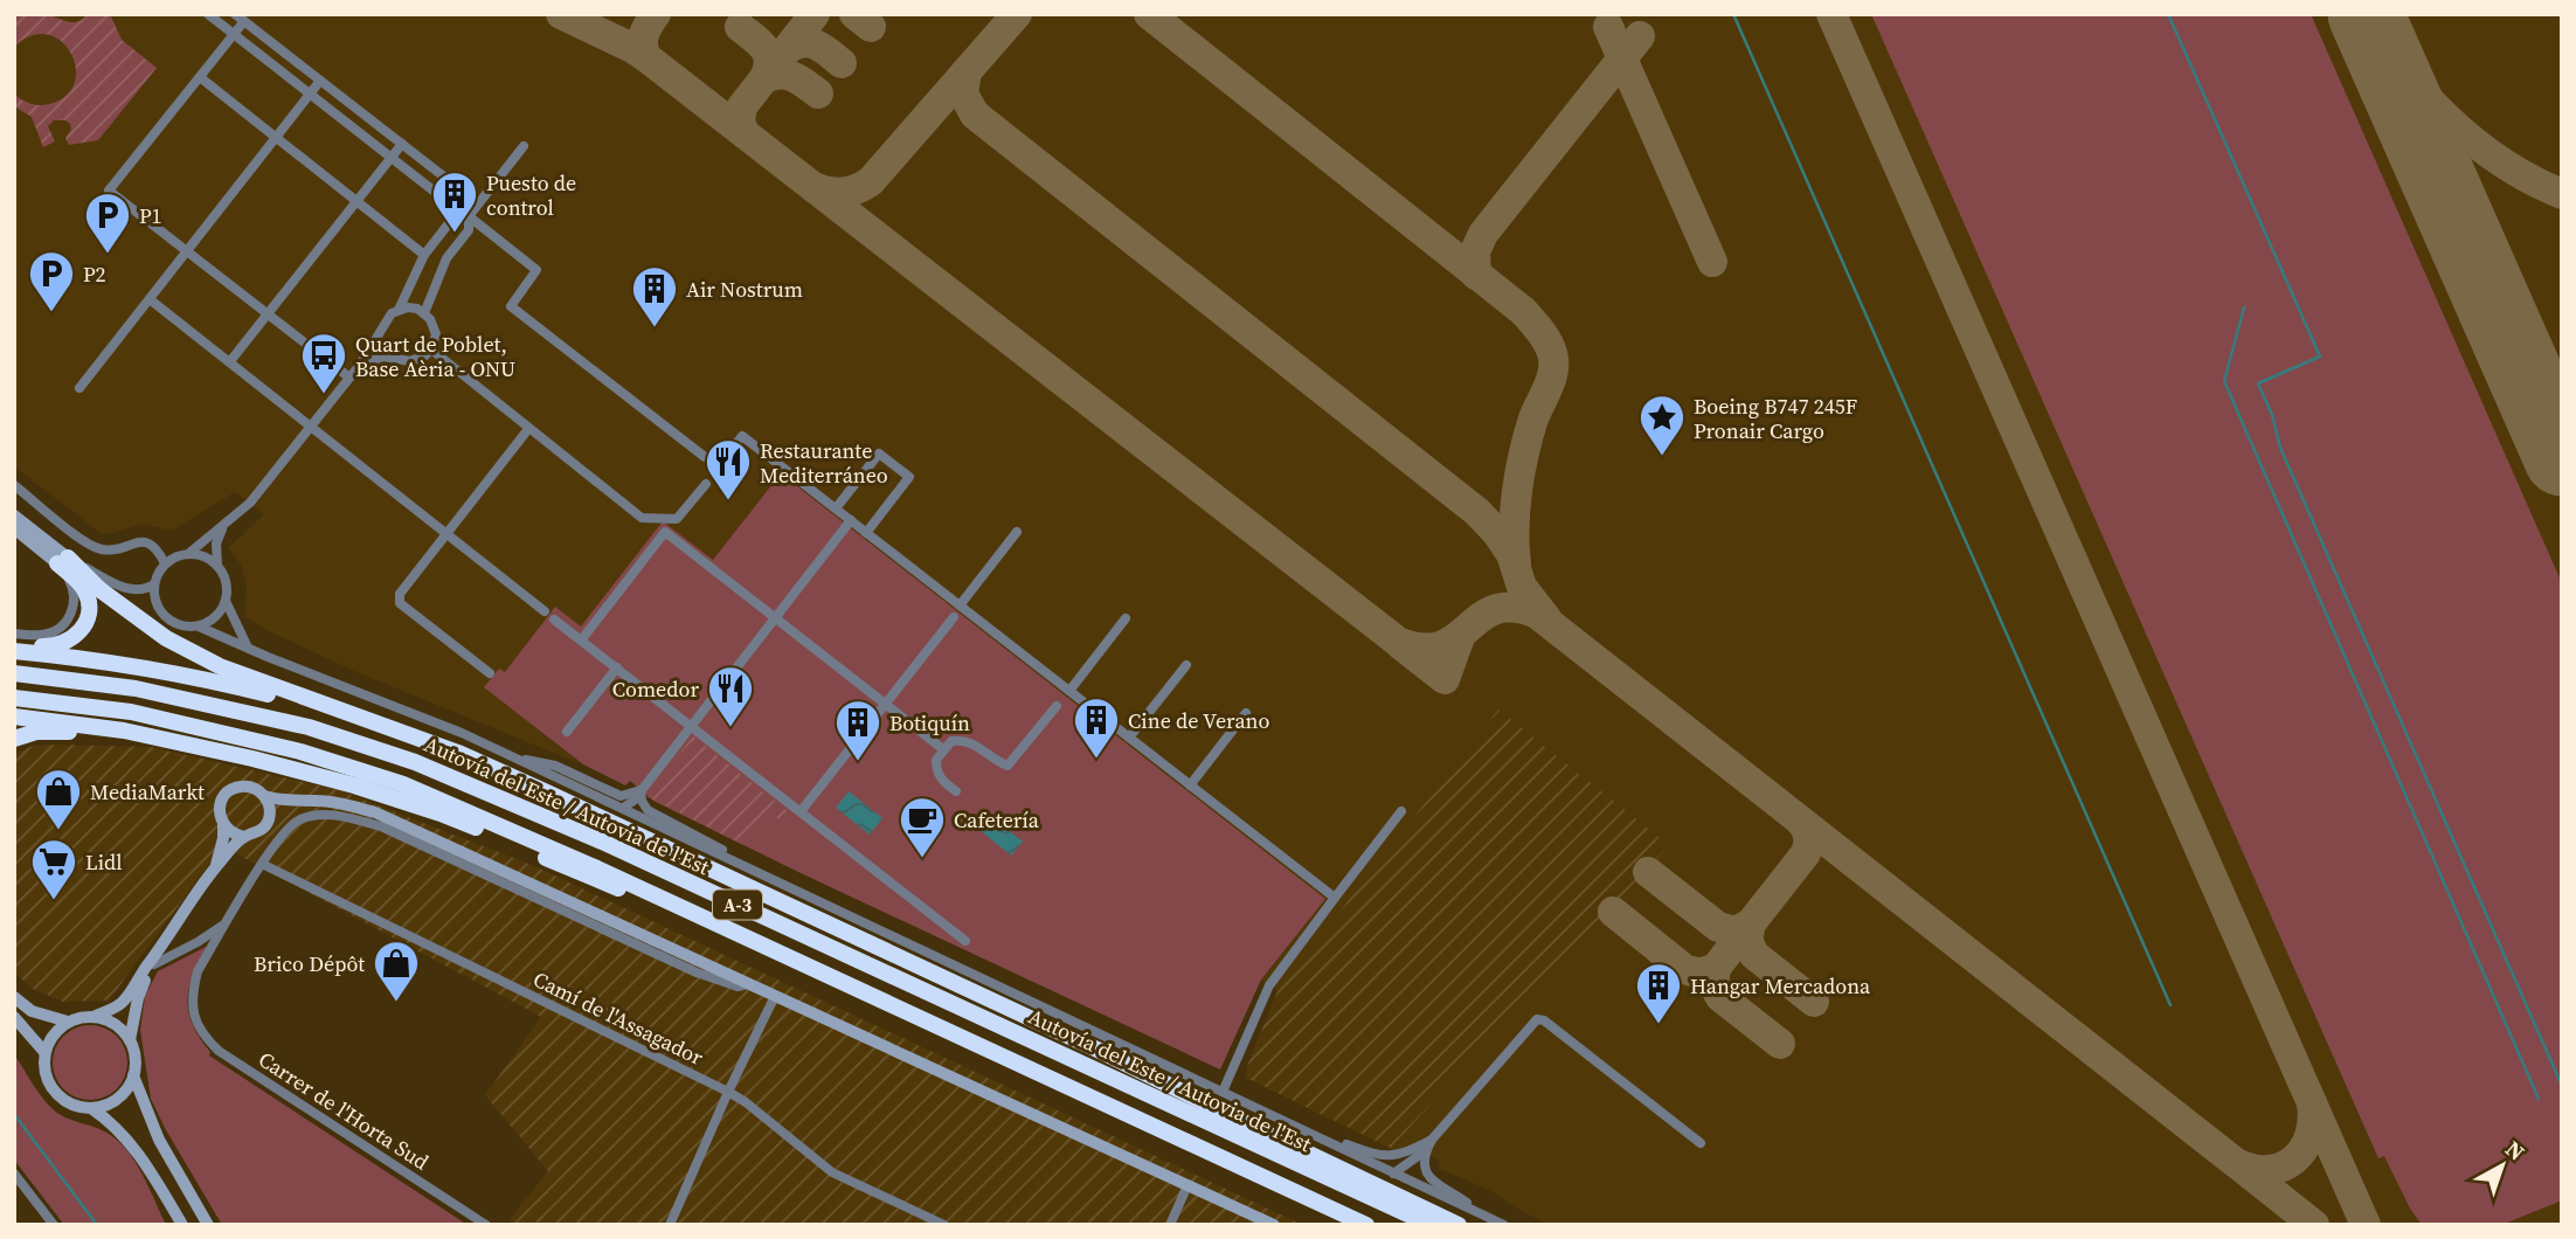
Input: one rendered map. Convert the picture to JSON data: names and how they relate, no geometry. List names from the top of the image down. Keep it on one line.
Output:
{"streets":{"highway":["Autovía del Este / Autovia de l'Est","A-3"],"street":["Camí de l'Assagador","Carrer de l'Horta Sud"]},"places":{"building":["Puesto de control","Air Nostrum","Cine de Verano","Botiquín","Hangar Mercadona"],"parking":["P1","P2"],"bus stop":["Quart de Poblet, Base Aèria - ONU"],"place":["Boeing B747 245F Pronair Cargo"],"restaurant":["Restaurante Mediterráneo","Comedor"],"shop":["MediaMarkt","Brico Dépôt"],"cafe":["Cafetería"],"supermarket":["Lidl"]},"north":"top right"}
